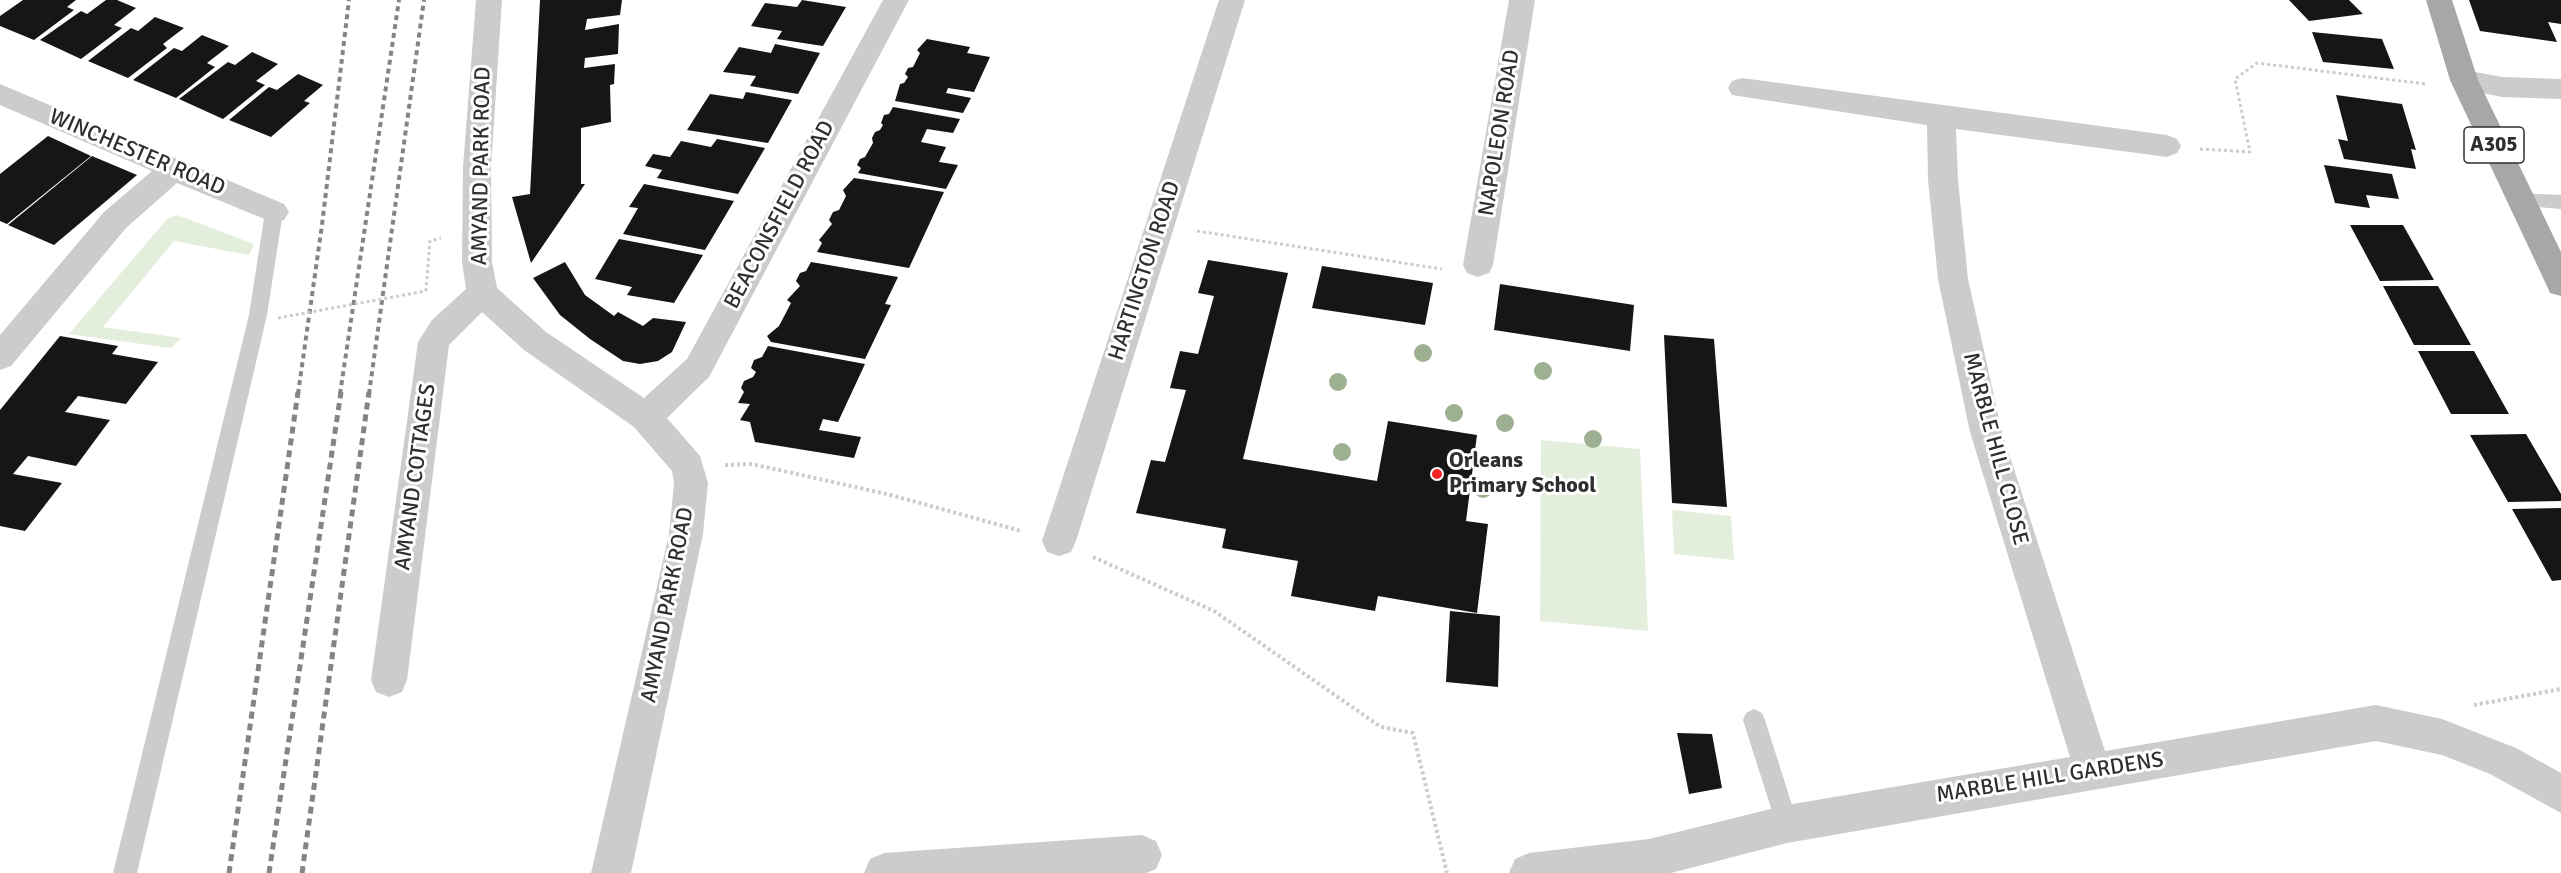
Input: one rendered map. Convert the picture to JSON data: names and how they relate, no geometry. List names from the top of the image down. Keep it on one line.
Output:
{"streets":{"main road":["A305"],"street":["NAPOLEON ROAD","WINCHESTER ROAD","AMYAND PARK ROAD","BEACONSFIELD ROAD","HARTINGTON ROAD","MARBLE HILL CLOSE","AMYAND COTTAGES","MARBLE HILL GARDENS"]},"crossings":[["AMYAND PARK ROAD","BEACONSFIELD ROAD"],["AMYAND PARK ROAD","AMYAND COTTAGES"],["MARBLE HILL CLOSE","MARBLE HILL GARDENS"]],"places":["Orleans Primary School"]}
